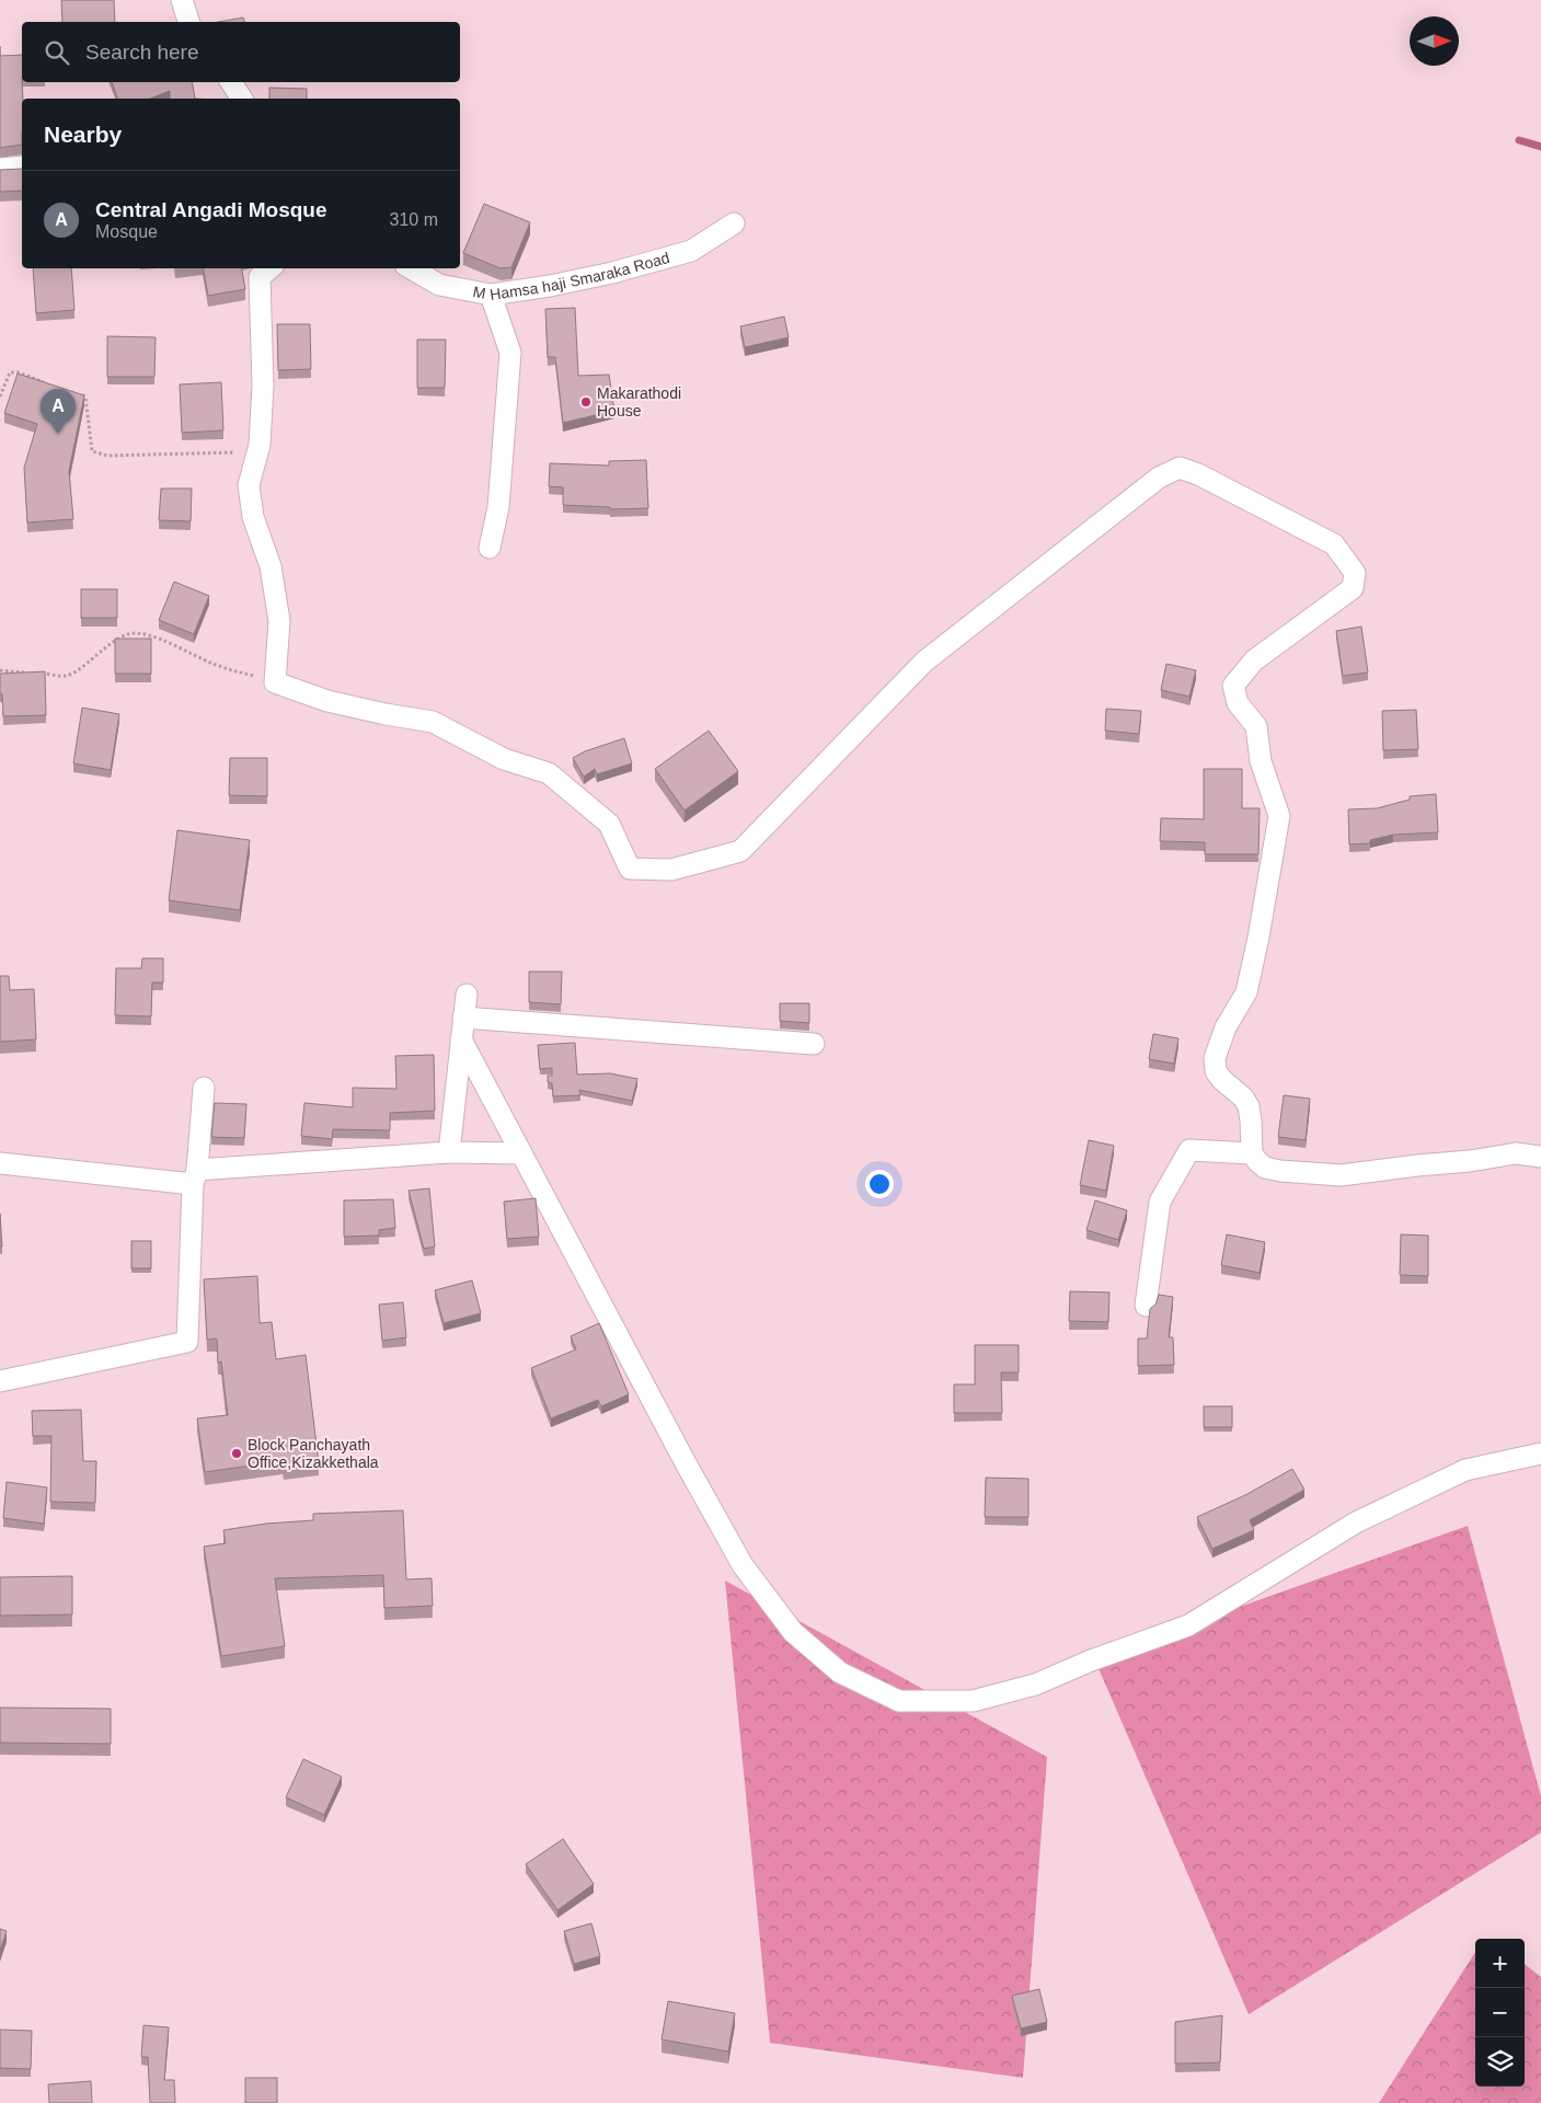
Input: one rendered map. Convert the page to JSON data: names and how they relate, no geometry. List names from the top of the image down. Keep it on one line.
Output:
{"streets":{"street":["M Hamsa haji Smaraka Road"]},"places":["Makarathodi House","Block Panchayath Office,Kizakkethala"],"north":"right","page":{"search":"Search here","heading":"Nearby","list":[{"mark":"A","name":"Central Angadi Mosque","note":"Mosque","value":"310 m"}],"pins":"A","map_buttons":["+","−"]}}
